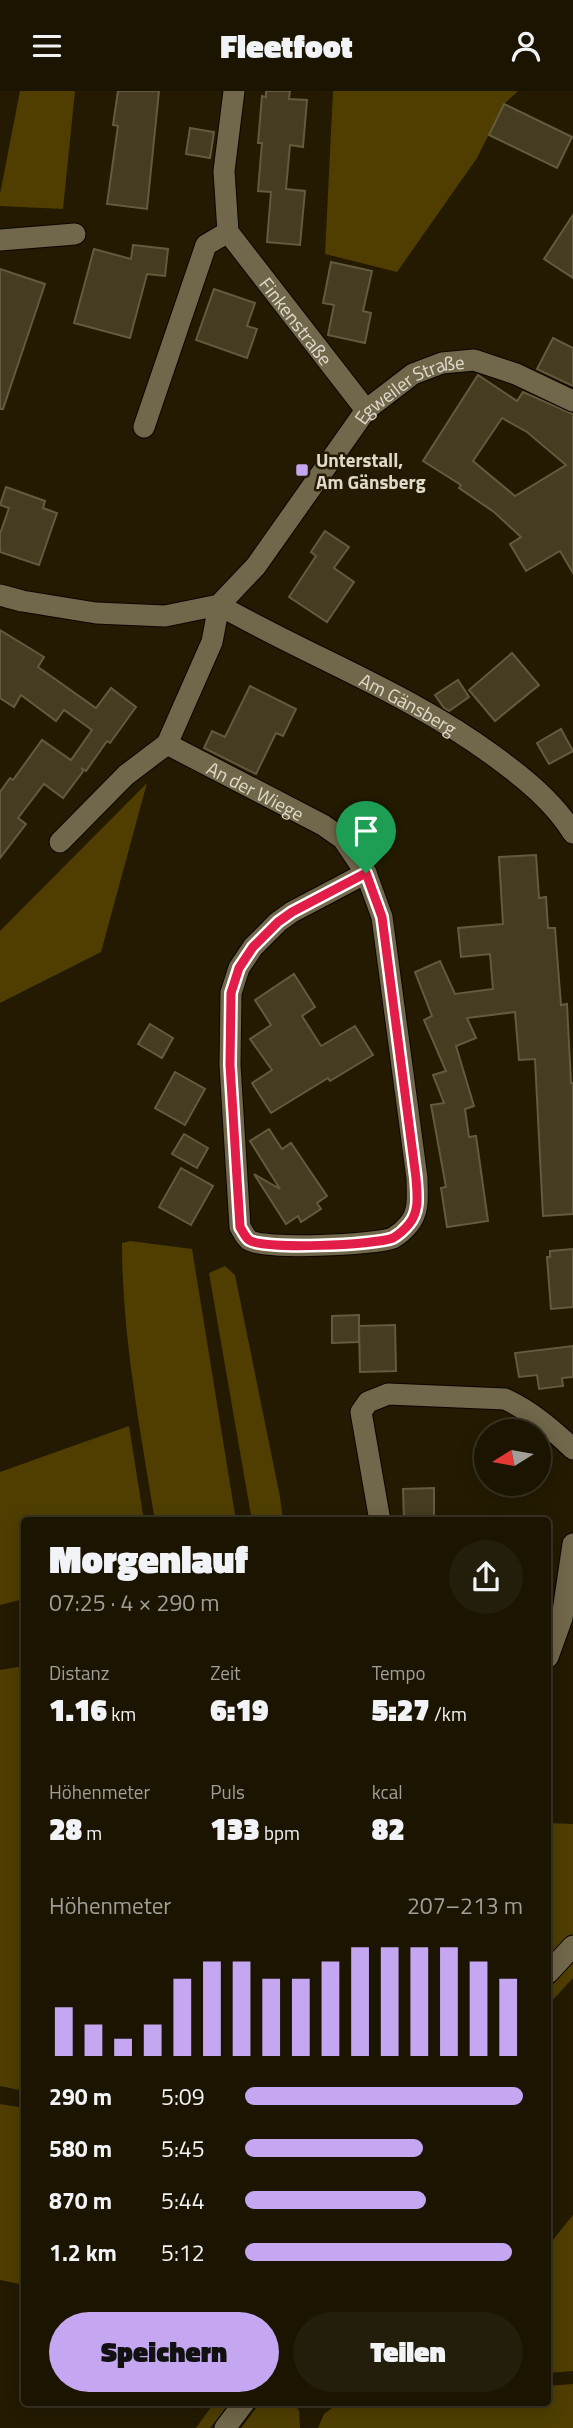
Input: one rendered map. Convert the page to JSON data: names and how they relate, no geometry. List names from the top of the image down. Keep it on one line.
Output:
{"streets":{"street":["Finkenstraße","Egweiler Straße","Am Gänsberg","An der Wiege"]},"crossings":[["Finkenstraße","Egweiler Straße"],["Egweiler Straße","Am Gänsberg"]],"places":{"transit":["Unterstall, Am Gänsberg"]},"north":"left","page":{"header":"Fleetfoot","heading":["Morgenlauf","07:25 · 4 × 290 m"],"stats":[["Distanz","1.16 km"],["Zeit","6:19"],["Tempo","5:27 /km"],["Höhenmeter","28 m"],["Puls","133 bpm"],["kcal","82"]],"chart":["Höhenmeter","207–213 m"],"list":[{"name":"290 m","note":"5:09"},{"name":"580 m","note":"5:45"},{"name":"870 m","note":"5:44"},{"name":"1.2 km","note":"5:12"}],"buttons":["Speichern","Teilen"]}}
